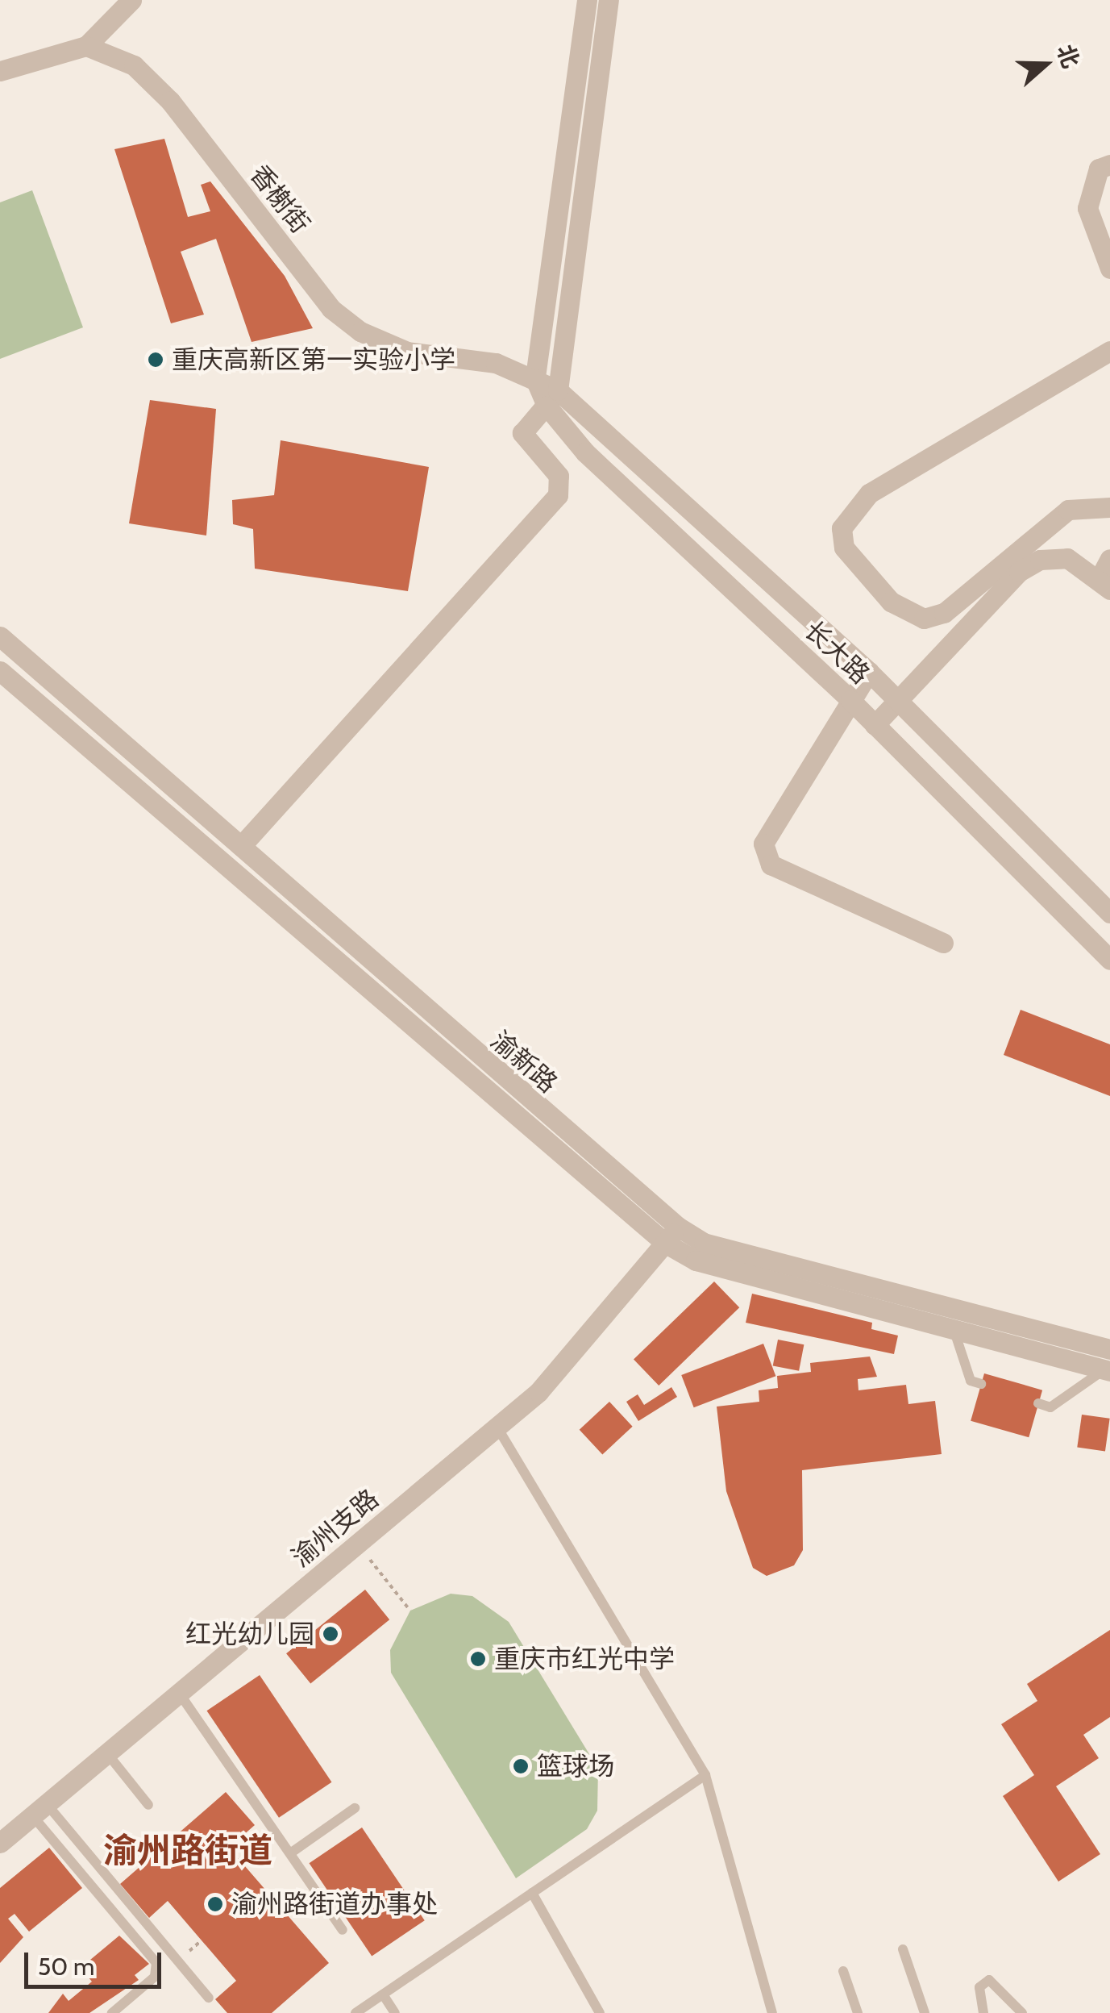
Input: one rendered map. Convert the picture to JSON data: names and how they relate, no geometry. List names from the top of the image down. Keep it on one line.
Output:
{"streets":{"street":["香榭街","长大路","渝新路","渝州支路"]},"crossings":[["香榭街","长大路"],["渝新路","渝州支路"]],"districts":["渝州路街道"],"places":["重庆高新区第一实验小学","红光幼儿园","重庆市红光中学","篮球场","渝州路街道办事处"],"scale_bar":"50 m","north":"right"}
